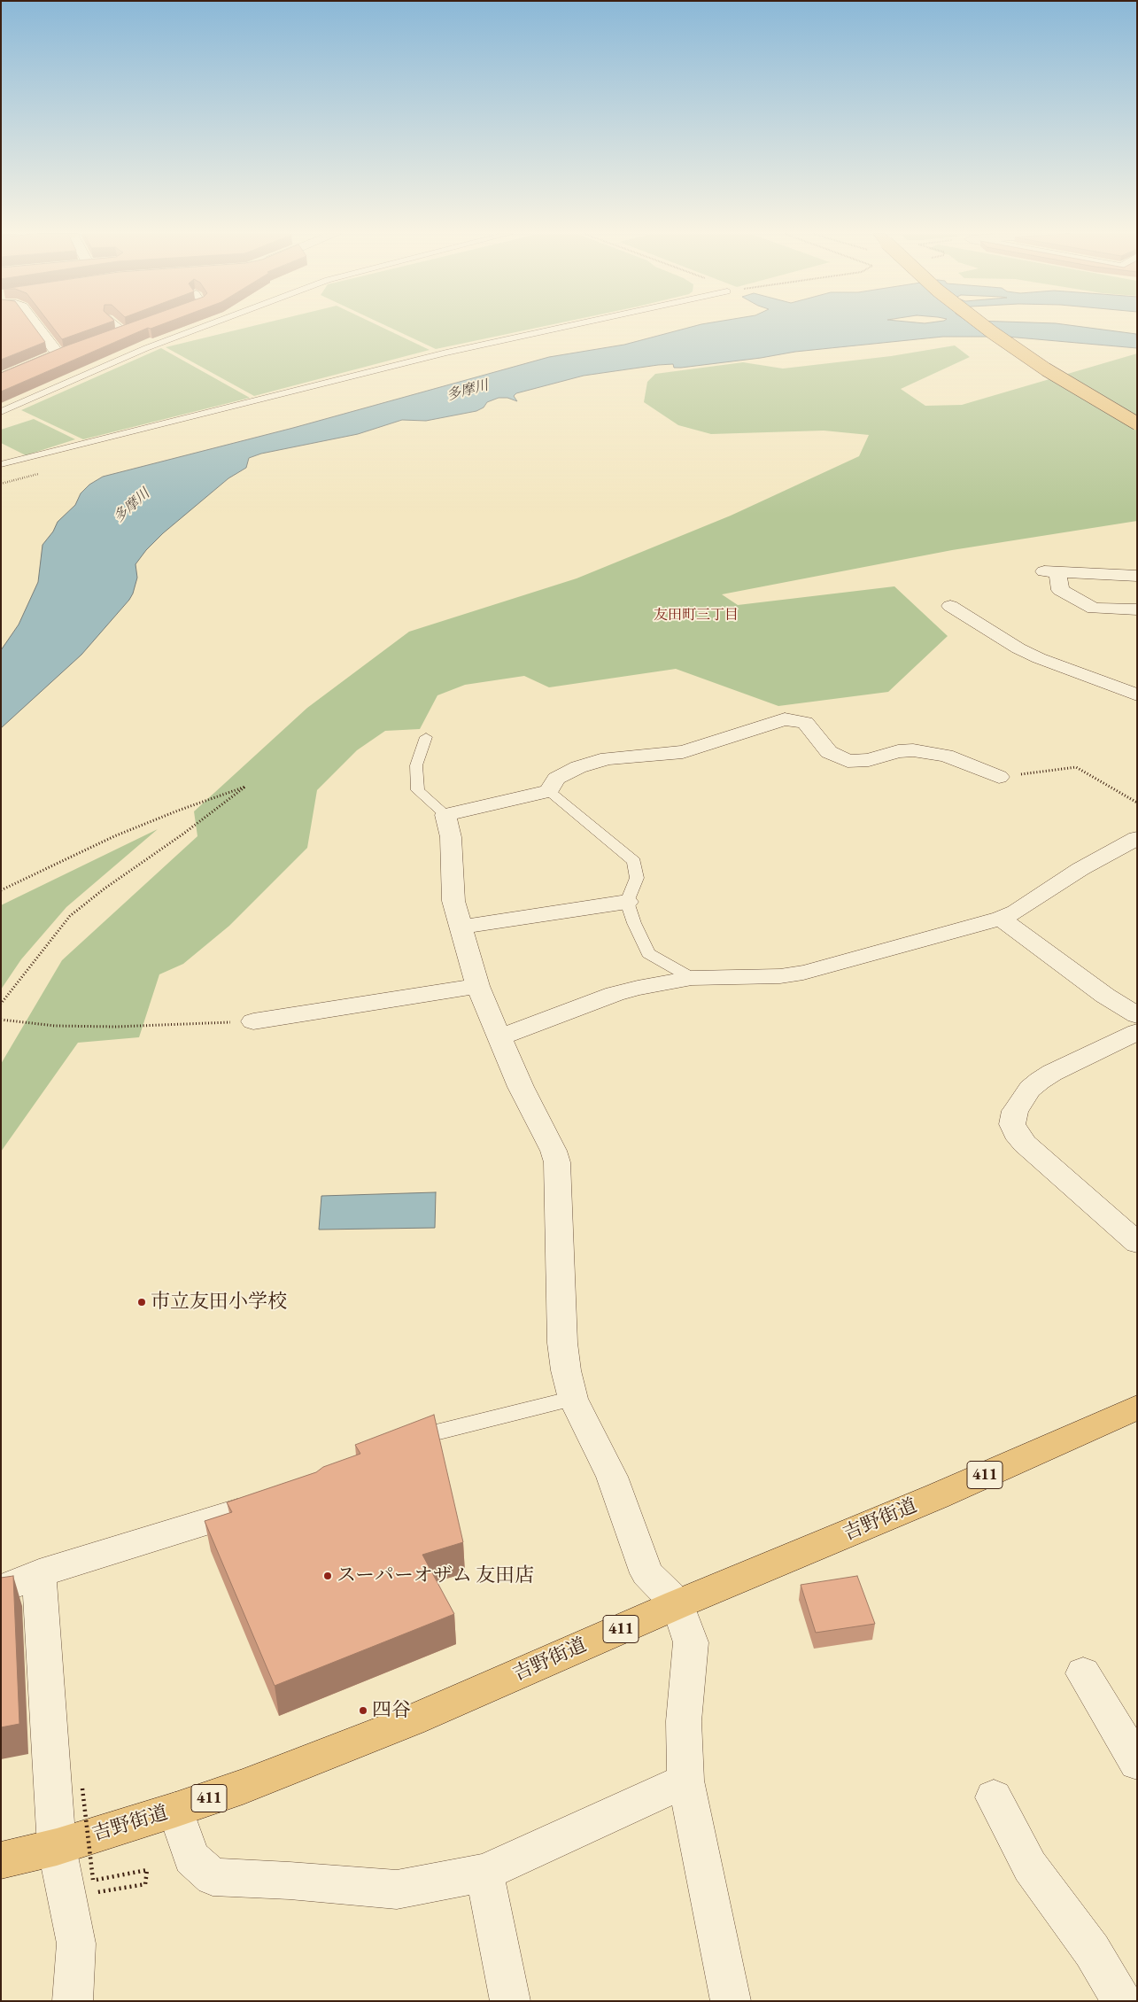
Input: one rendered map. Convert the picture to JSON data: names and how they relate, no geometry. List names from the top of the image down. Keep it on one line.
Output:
{"streets":{"main road":["411","吉野街道"]},"districts":["友田町三丁目"],"water":["多摩川"],"places":["市立友田小学校","スーパーオザム 友田店","四谷"]}
